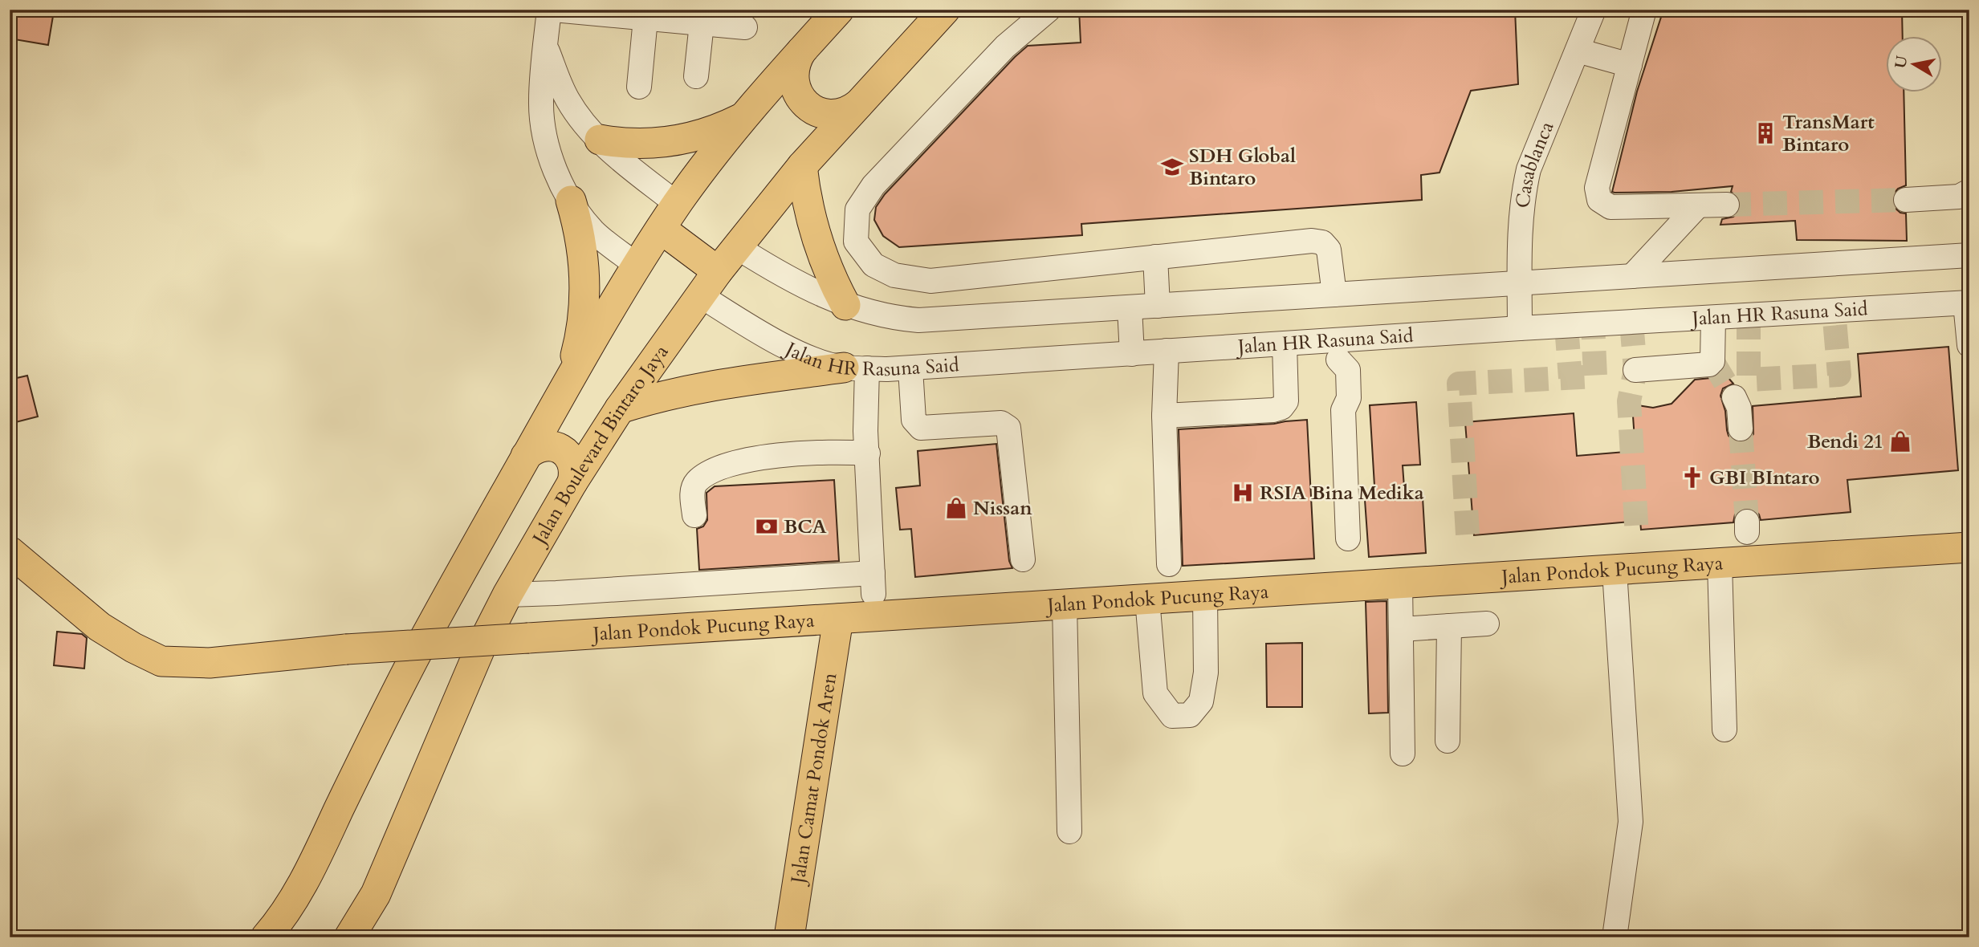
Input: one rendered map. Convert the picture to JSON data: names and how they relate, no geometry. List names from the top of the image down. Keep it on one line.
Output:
{"streets":{"main road":["Jalan Boulevard Bintaro Jaya","Jalan Pondok Pucung Raya","Jalan Camat Pondok Aren"],"street":["Casablanca","Jalan HR Rasuna Said"]},"crossings":[["Casablanca","Jalan HR Rasuna Said"],["Jalan HR Rasuna Said","Jalan Boulevard Bintaro Jaya"],["Jalan Pondok Pucung Raya","Jalan Camat Pondok Aren"]],"places":{"building":["TransMart Bintaro"],"school or university":["SDH Global Bintaro"],"shop":["Bendi 21","Nissan"],"church":["GBI BIntaro"],"hospital":["RSIA Bina Medika"],"bank":["BCA"]},"north":"left"}
